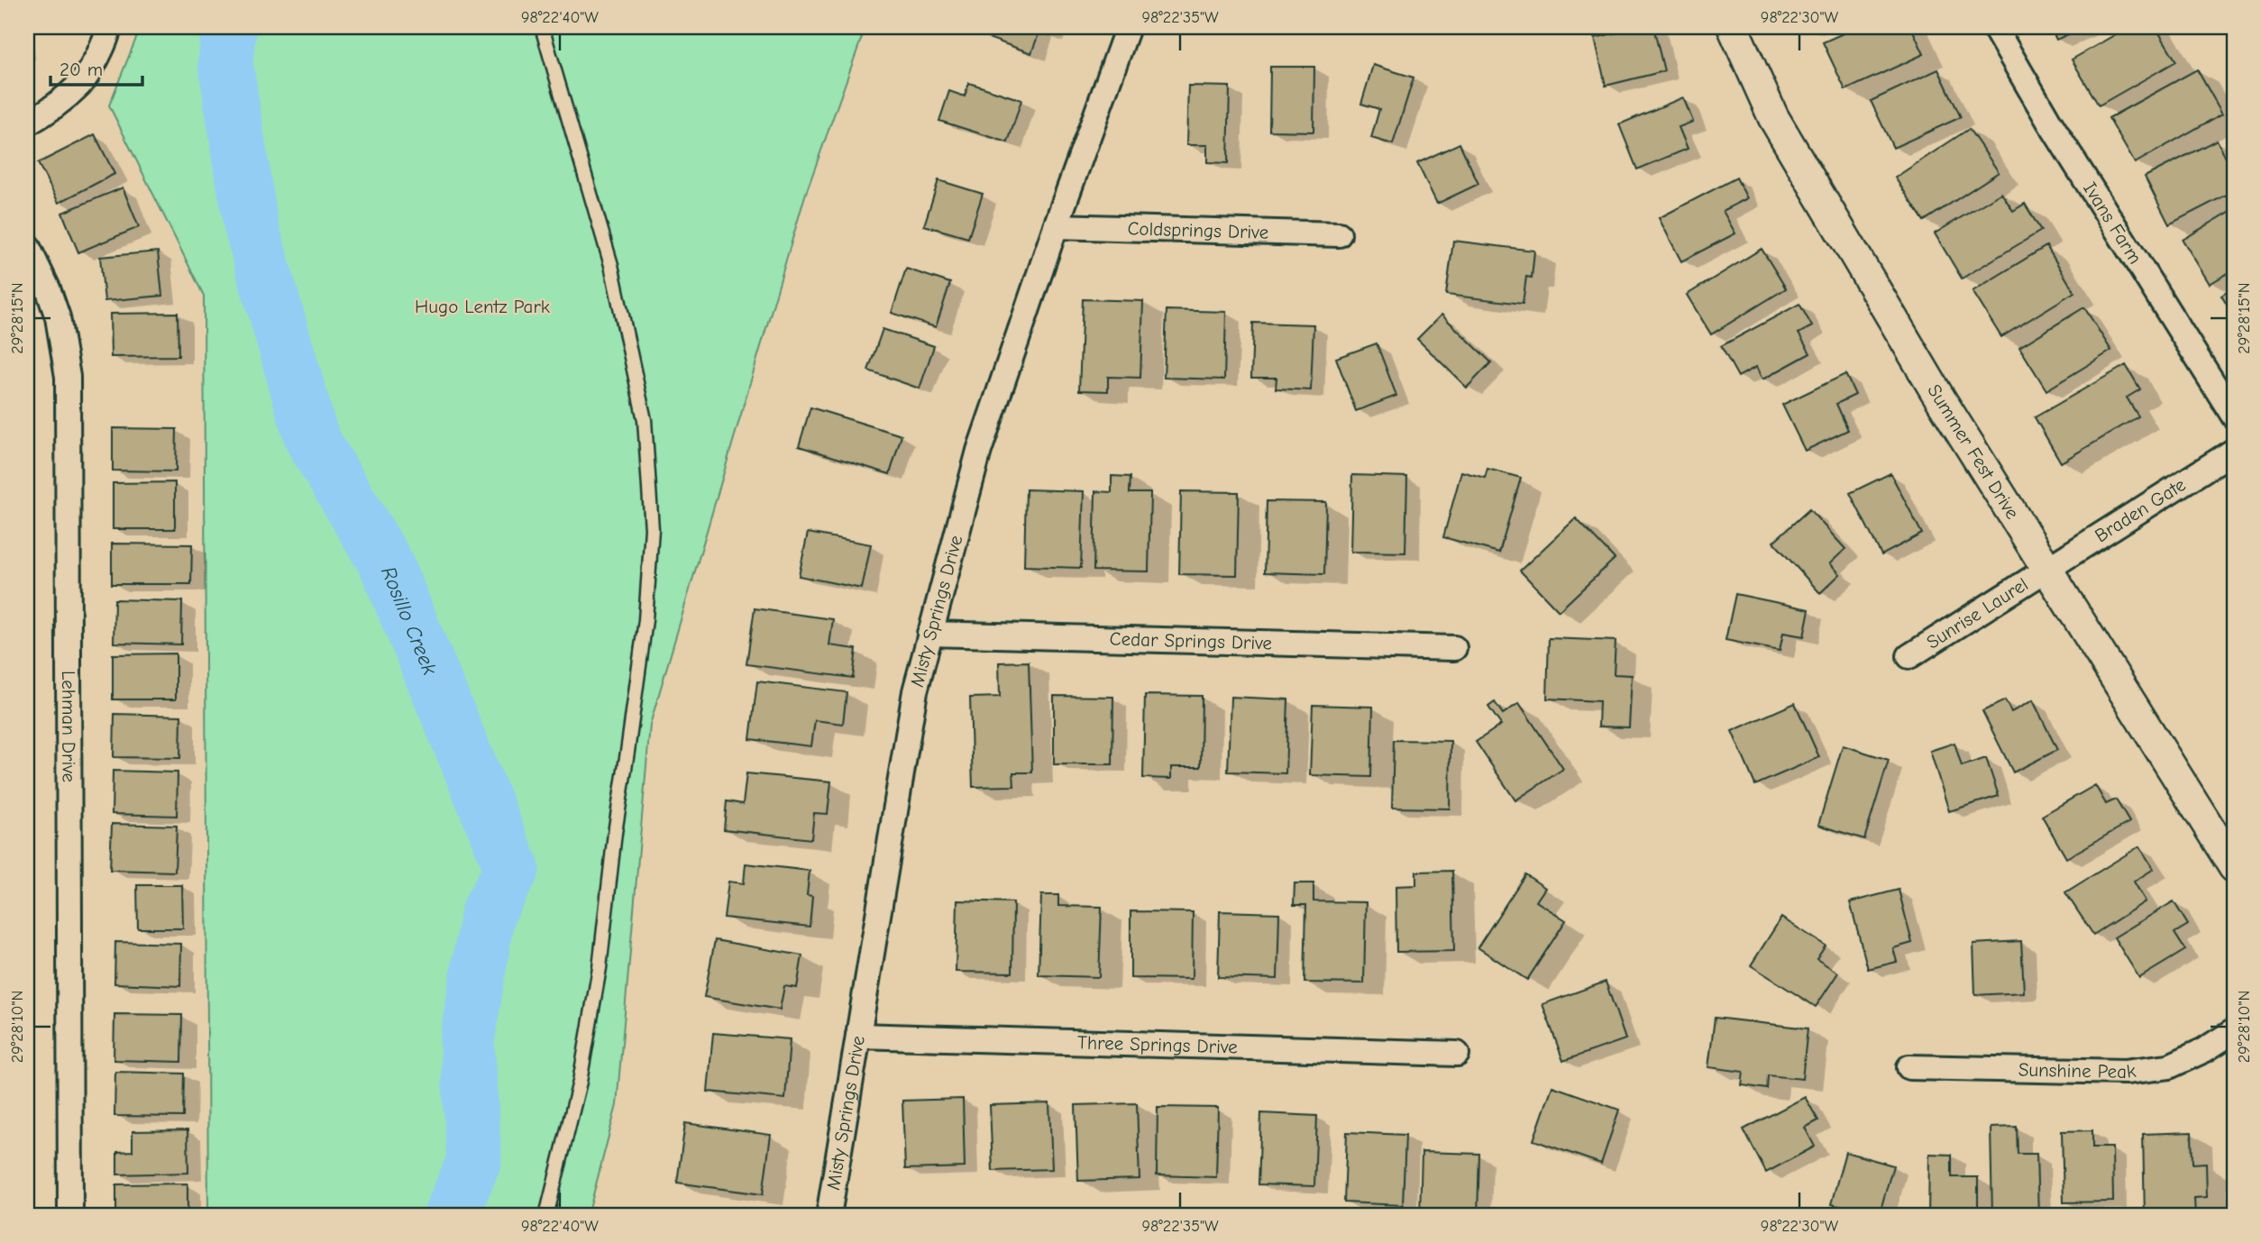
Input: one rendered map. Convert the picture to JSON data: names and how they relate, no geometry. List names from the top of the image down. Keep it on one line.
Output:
{"streets":{"street":["Ivans Farm","Coldsprings Drive","Summer Fest Drive","Braden Gate","Misty Springs Drive","Sunrise Laurel","Cedar Springs Drive","Lehman Drive","Three Springs Drive","Sunshine Peak"]},"crossings":[["Coldsprings Drive","Misty Springs Drive"],["Summer Fest Drive","Braden Gate"],["Summer Fest Drive","Sunrise Laurel"],["Braden Gate","Sunrise Laurel"],["Misty Springs Drive","Cedar Springs Drive"],["Misty Springs Drive","Three Springs Drive"]],"water":["Rosillo Creek"],"parks":["Hugo Lentz Park"],"scale_bar":"20 m","coordinates":["98°22'40\"W","98°22'35\"W","98°22'30\"W","29°28'15\"N","29°28'10\"N"]}
